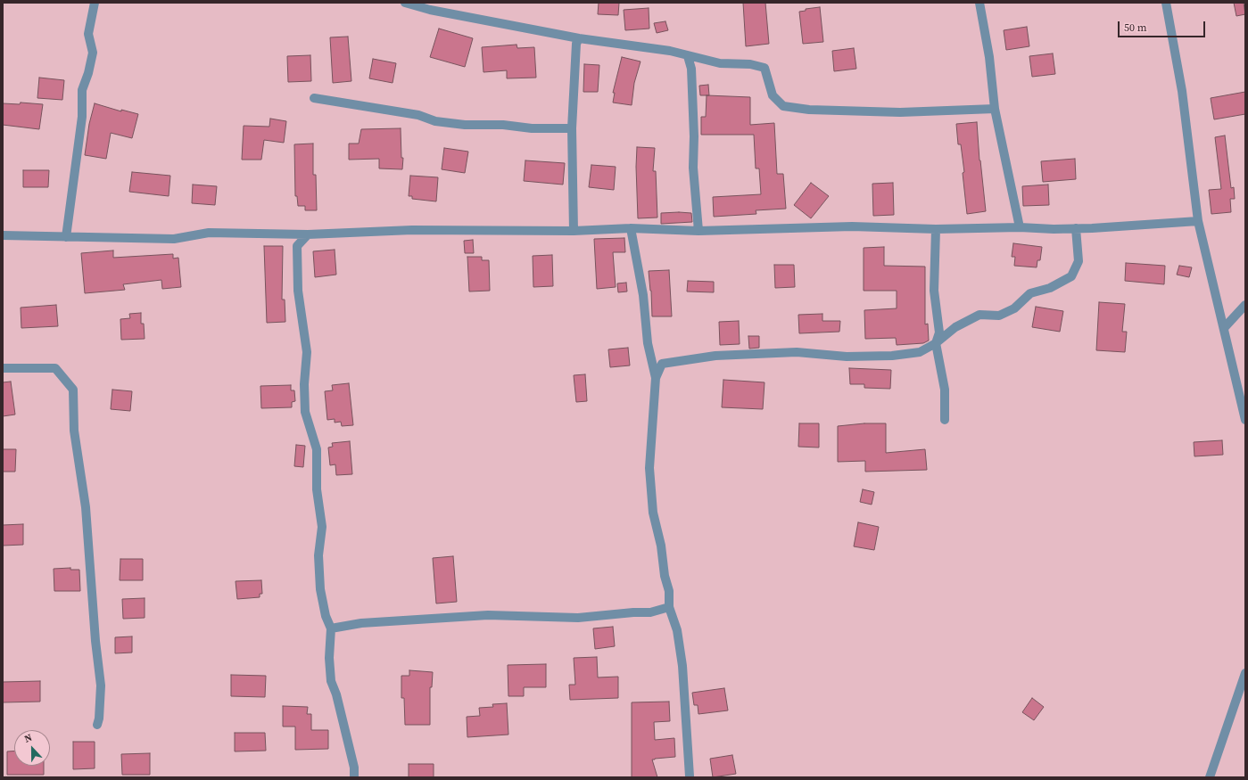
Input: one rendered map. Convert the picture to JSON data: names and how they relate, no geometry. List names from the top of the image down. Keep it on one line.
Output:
{"scale_bar":"50 m","north":"top"}
